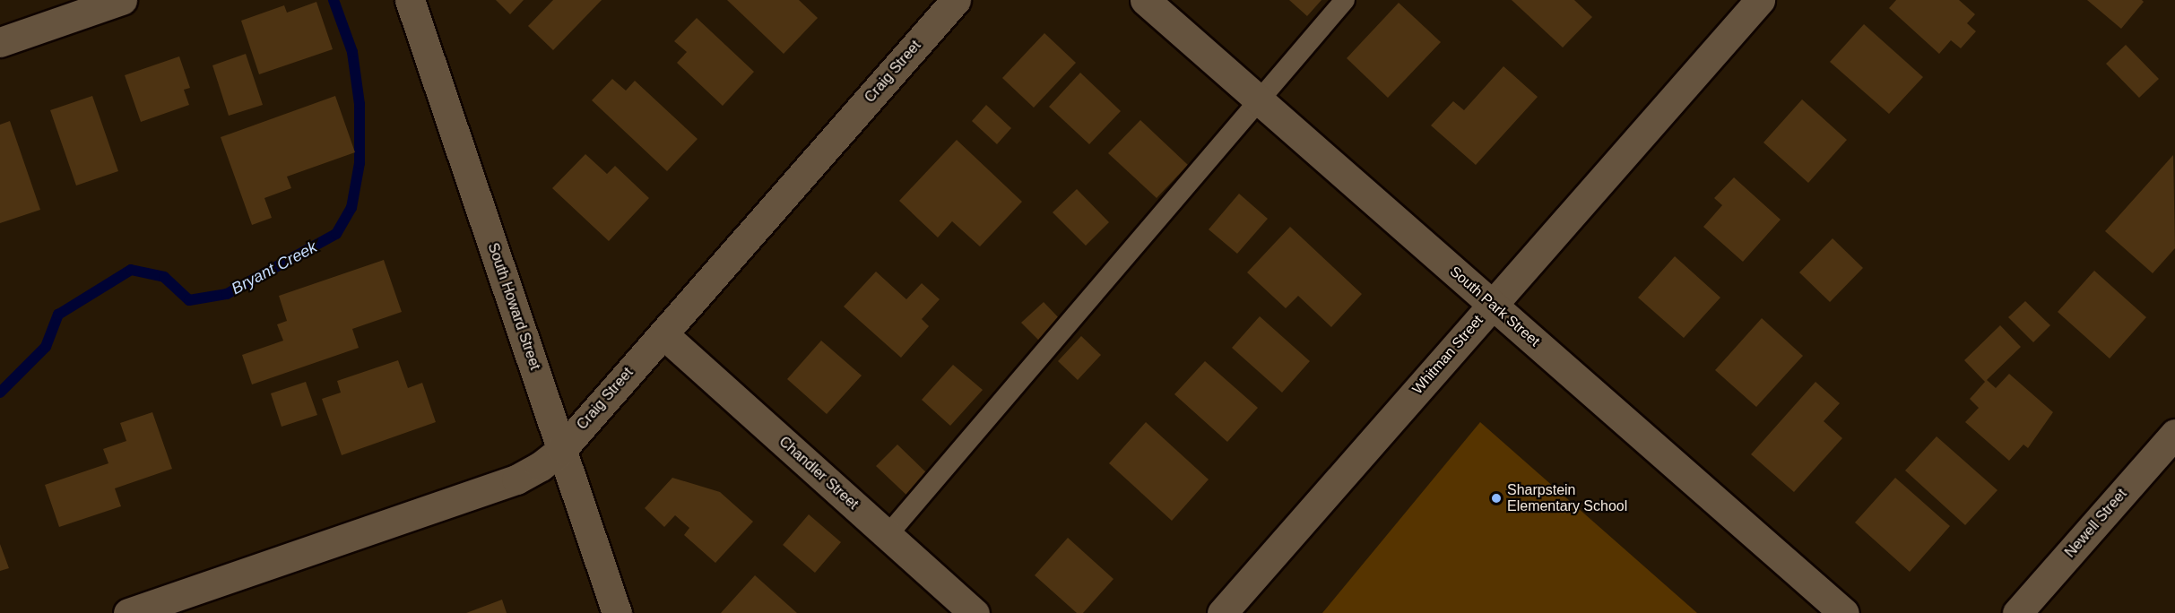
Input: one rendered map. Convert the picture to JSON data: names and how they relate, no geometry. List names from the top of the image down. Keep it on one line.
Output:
{"streets":{"street":["Craig Street","South Howard Street","South Park Street","Whitman Street","Chandler Street","Newell Street"]},"crossings":[["Craig Street","South Howard Street"],["Craig Street","Chandler Street"],["South Park Street","Whitman Street"]],"water":["Bryant Creek"],"places":["Sharpstein Elementary School"]}
